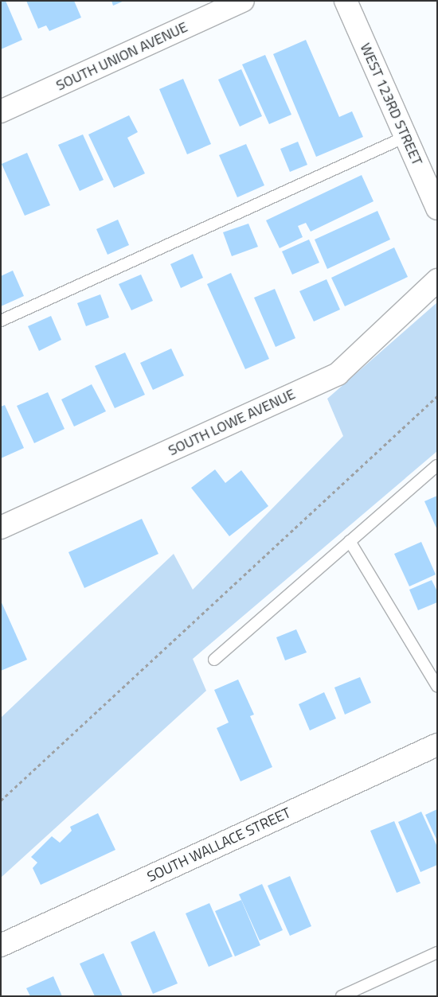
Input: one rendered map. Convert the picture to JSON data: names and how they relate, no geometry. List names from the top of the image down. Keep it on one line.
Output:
{"streets":{"street":["SOUTH UNION AVENUE","WEST 123RD STREET","SOUTH LOWE AVENUE","SOUTH WALLACE STREET"]}}
